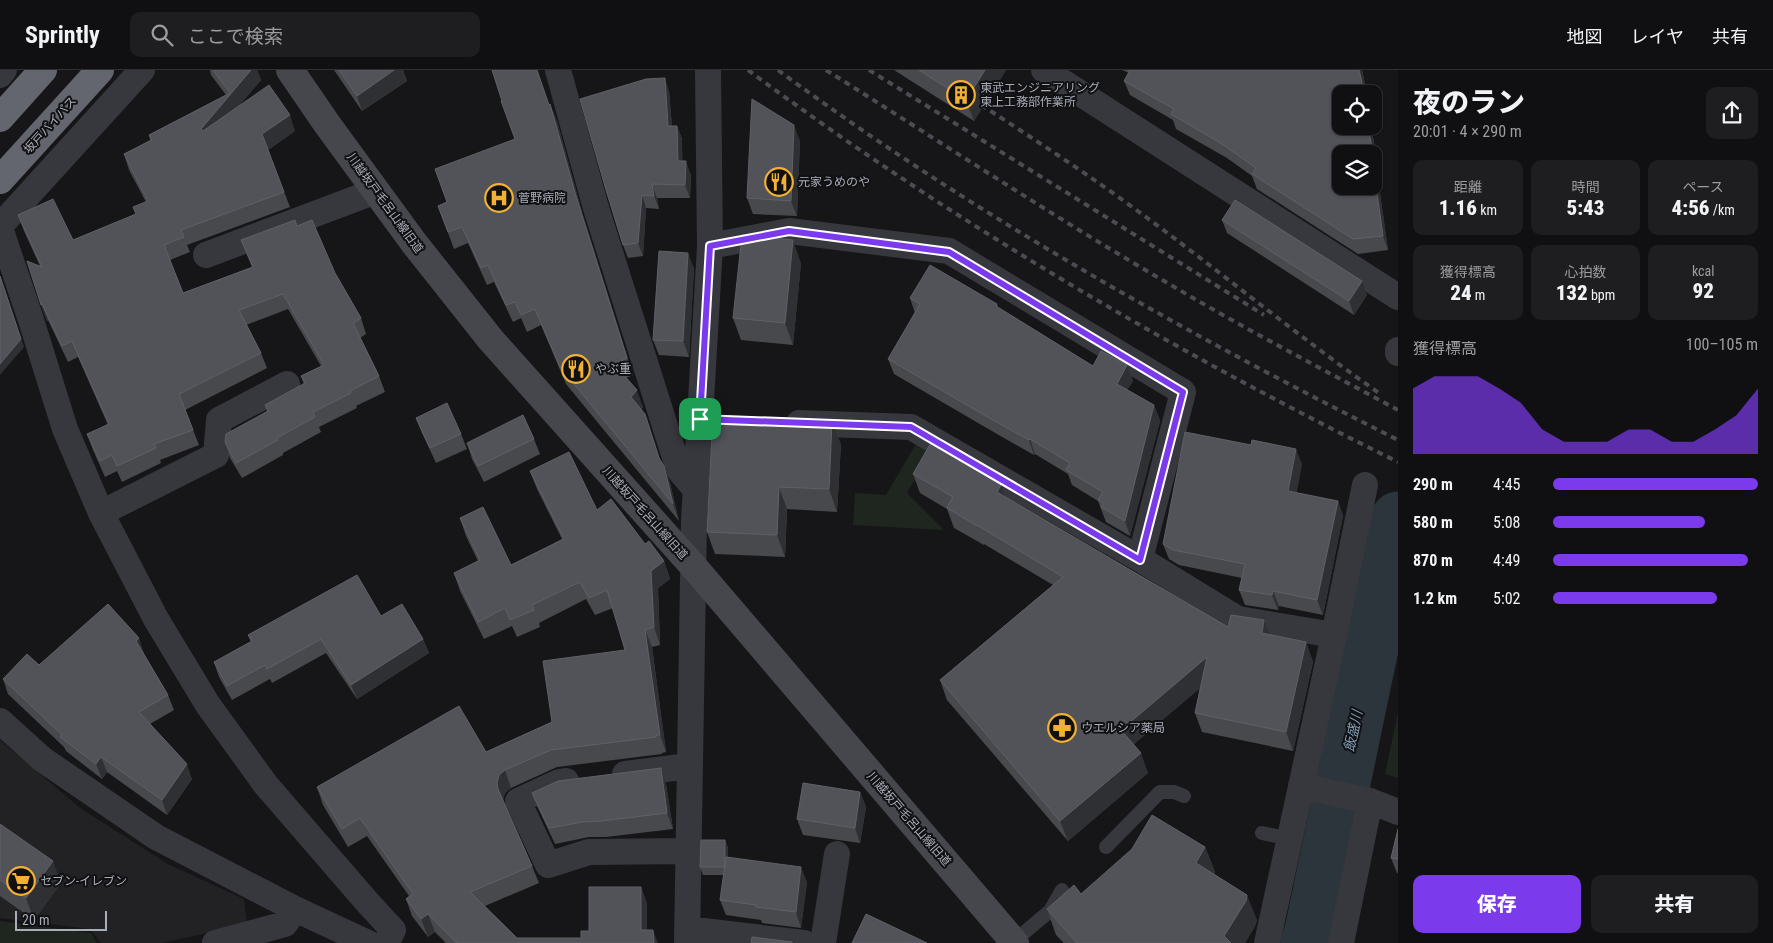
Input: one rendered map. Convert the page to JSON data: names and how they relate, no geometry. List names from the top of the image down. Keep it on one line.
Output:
{"streets":{"highway":["坂戸バイパス"],"street":["川越坂戸毛呂山線旧道"]},"water":["飯盛川"],"places":{"building":["東武エンジニアリング 東上工務部作業所"],"restaurant":["元家うめのや","やぶ重"],"hospital":["菅野病院"],"pharmacy":["ウエルシア薬局"],"supermarket":["セブン-イレブン"]},"scale_bar":"20 m","page":{"header":"Sprintly","search":"ここで検索","nav":["地図","レイヤ","共有"],"heading":["夜のラン","20:01 · 4 × 290 m"],"stats":[["距離","1.16 km"],["時間","5:43"],["ペース","4:56 /km"],["獲得標高","24 m"],["心拍数","132 bpm"],["kcal","92"]],"chart":["獲得標高","100–105 m"],"list":[{"name":"290 m","note":"4:45"},{"name":"580 m","note":"5:08"},{"name":"870 m","note":"4:49"},{"name":"1.2 km","note":"5:02"}],"buttons":["保存","共有"],"scale":"20 m"}}
